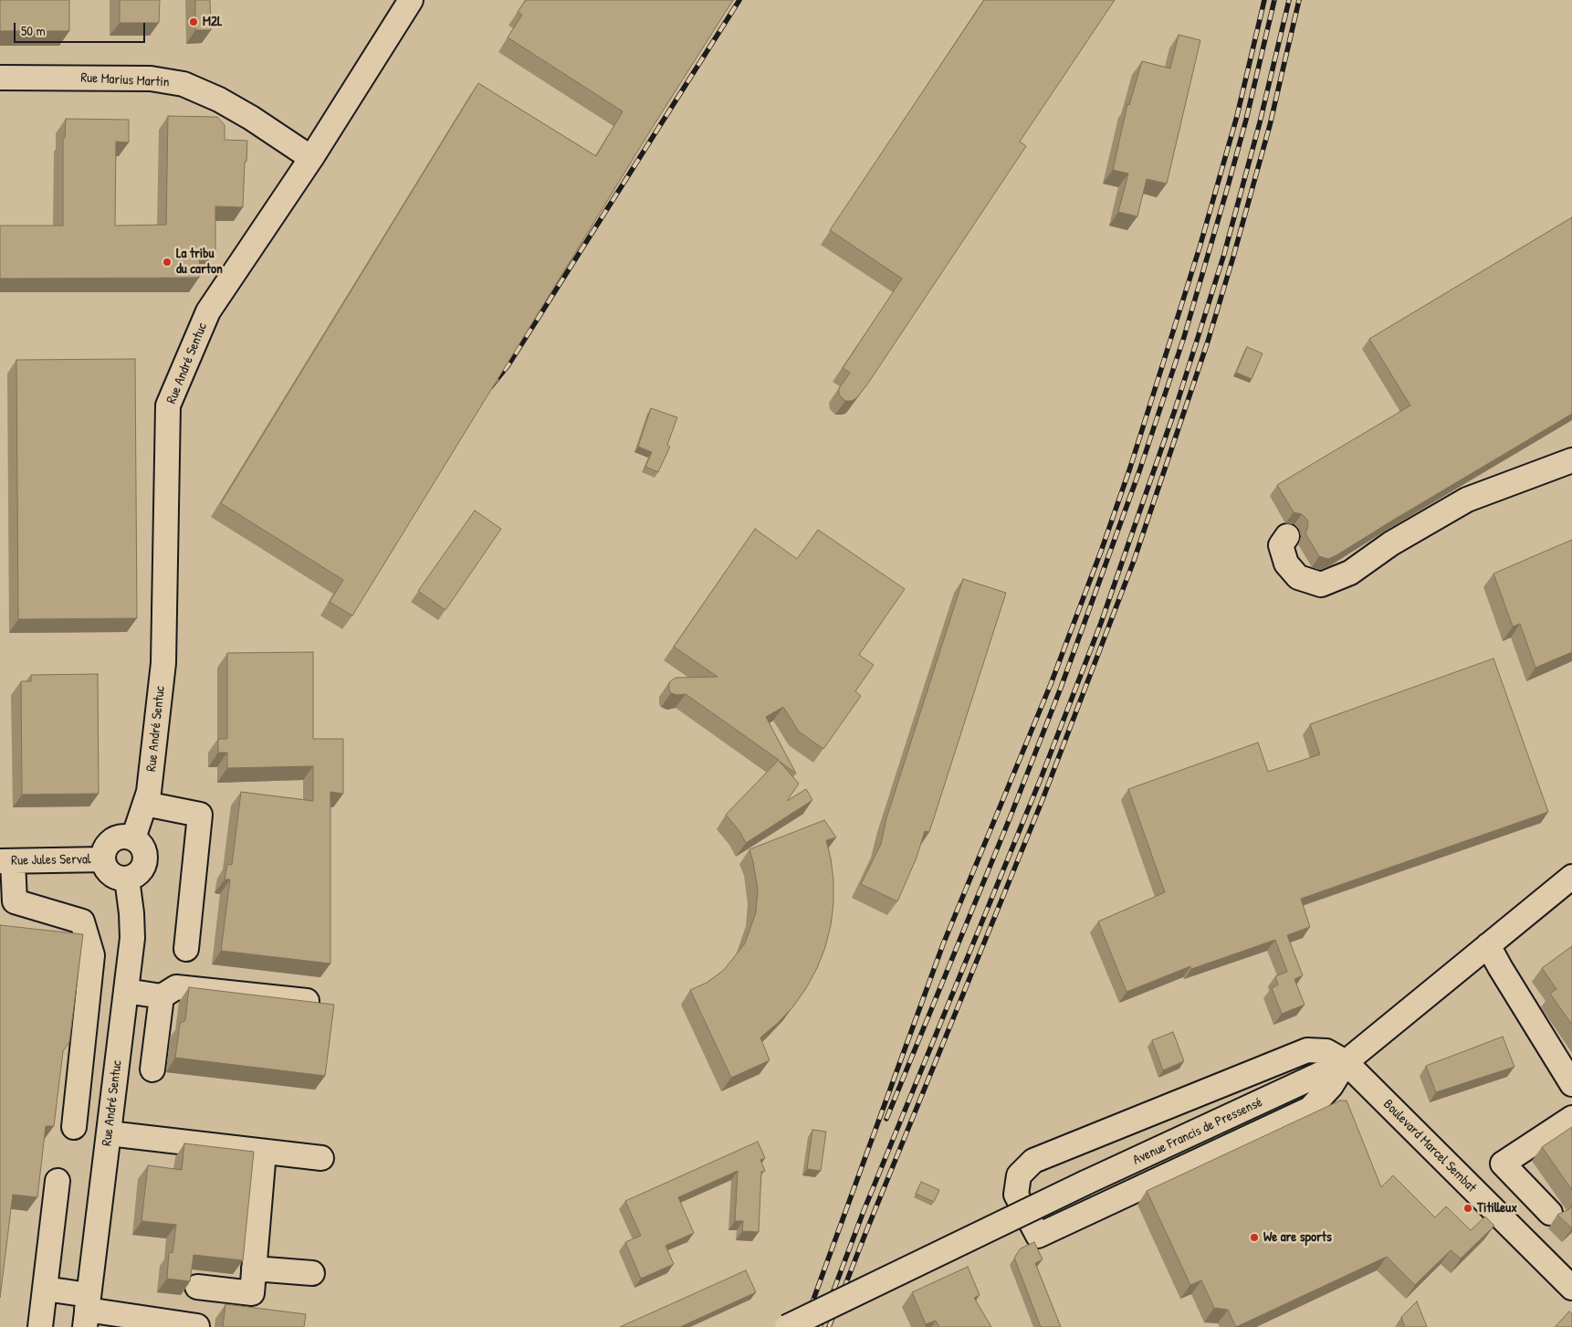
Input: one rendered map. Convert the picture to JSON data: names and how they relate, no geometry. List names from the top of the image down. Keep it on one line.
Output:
{"streets":{"street":["Rue Marius Martin","Rue André Sentuc","Rue Jules Serval","Avenue Francis de Pressensé","Boulevard Marcel Sembat"]},"crossings":[["Rue Marius Martin","Rue André Sentuc"],["Rue André Sentuc","Rue Jules Serval"],["Avenue Francis de Pressensé","Boulevard Marcel Sembat"]],"places":["M2L","La tribu du carton","Titilleux","We are sports"],"scale_bar":"50 m"}
